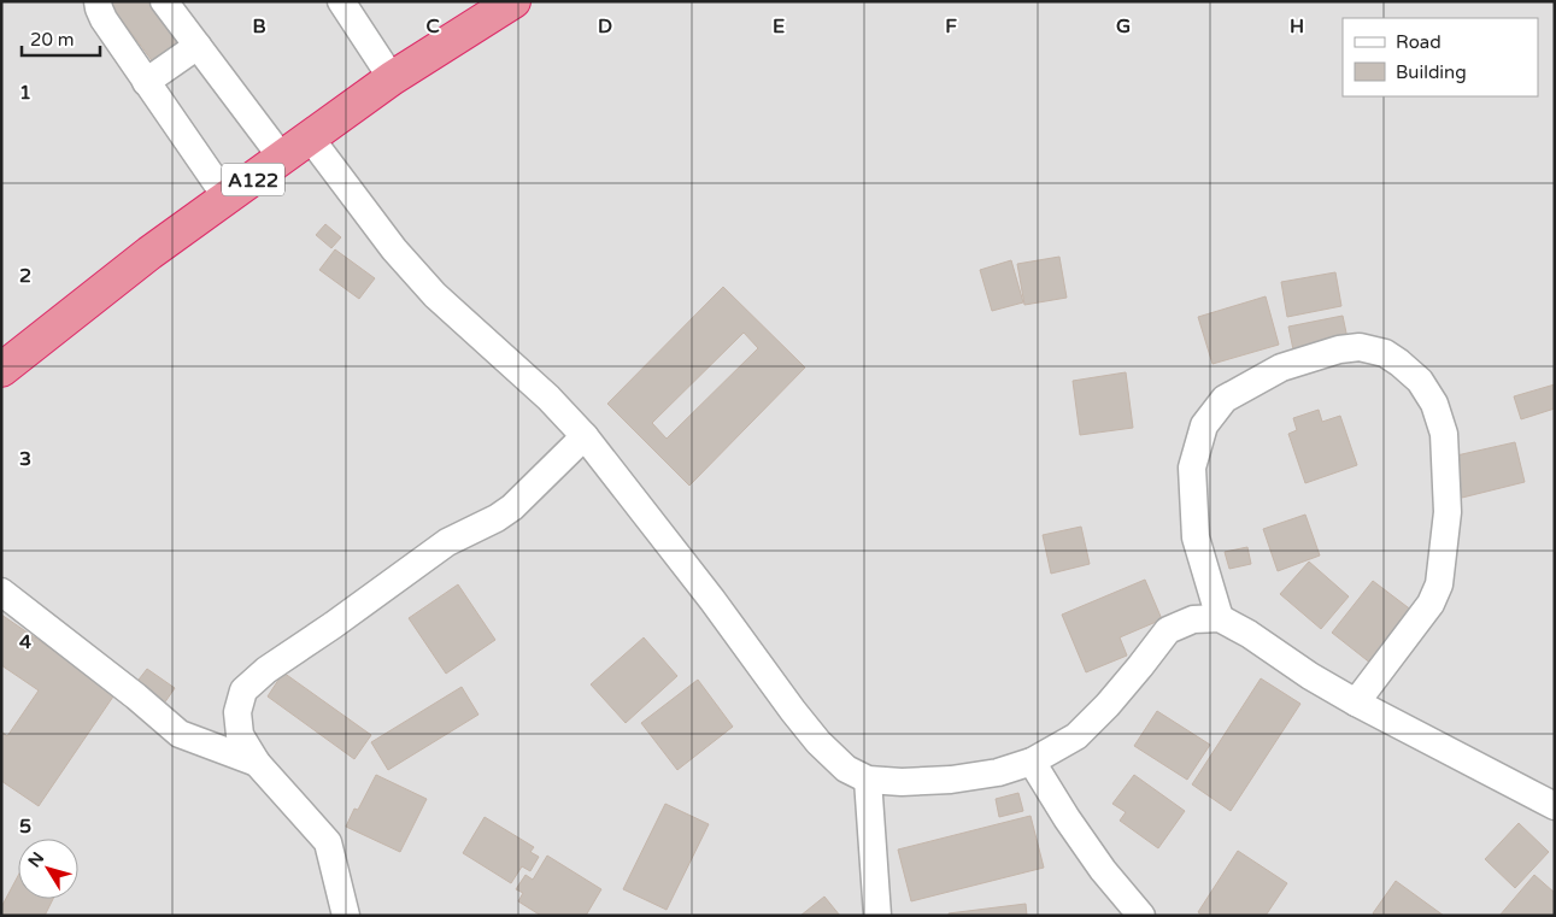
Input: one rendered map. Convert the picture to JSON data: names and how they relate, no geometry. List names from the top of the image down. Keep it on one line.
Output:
{"streets":{"highway":["A122"]},"legend":["Road","Building"],"scale_bar":"20 m","north":"top left","grid":{"columns":["B","C","D","E","F","G","H"],"rows":["1","2","3","4","5"]}}
